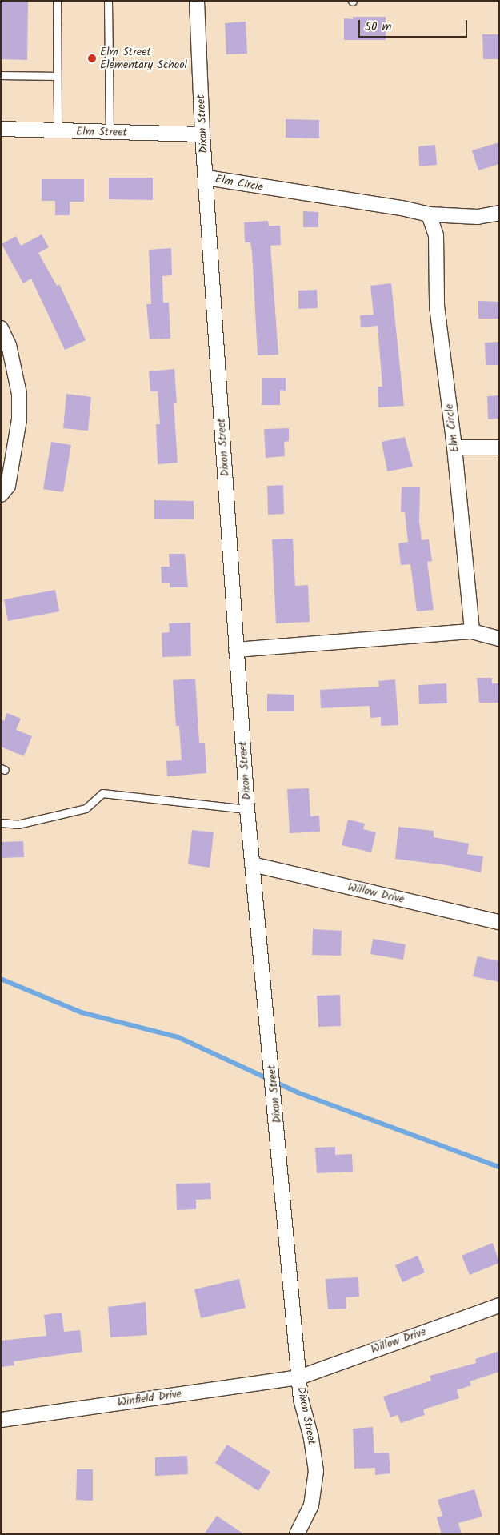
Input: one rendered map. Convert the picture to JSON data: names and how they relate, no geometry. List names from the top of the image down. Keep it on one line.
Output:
{"streets":{"street":["Dixon Street","Elm Street","Elm Circle","Willow Drive","Winfield Drive"]},"crossings":[["Dixon Street","Elm Street"],["Dixon Street","Elm Circle"],["Dixon Street","Willow Drive"],["Dixon Street","Winfield Drive"],["Willow Drive","Winfield Drive"]],"places":["Elm Street Elementary School"],"scale_bar":"50 m"}
